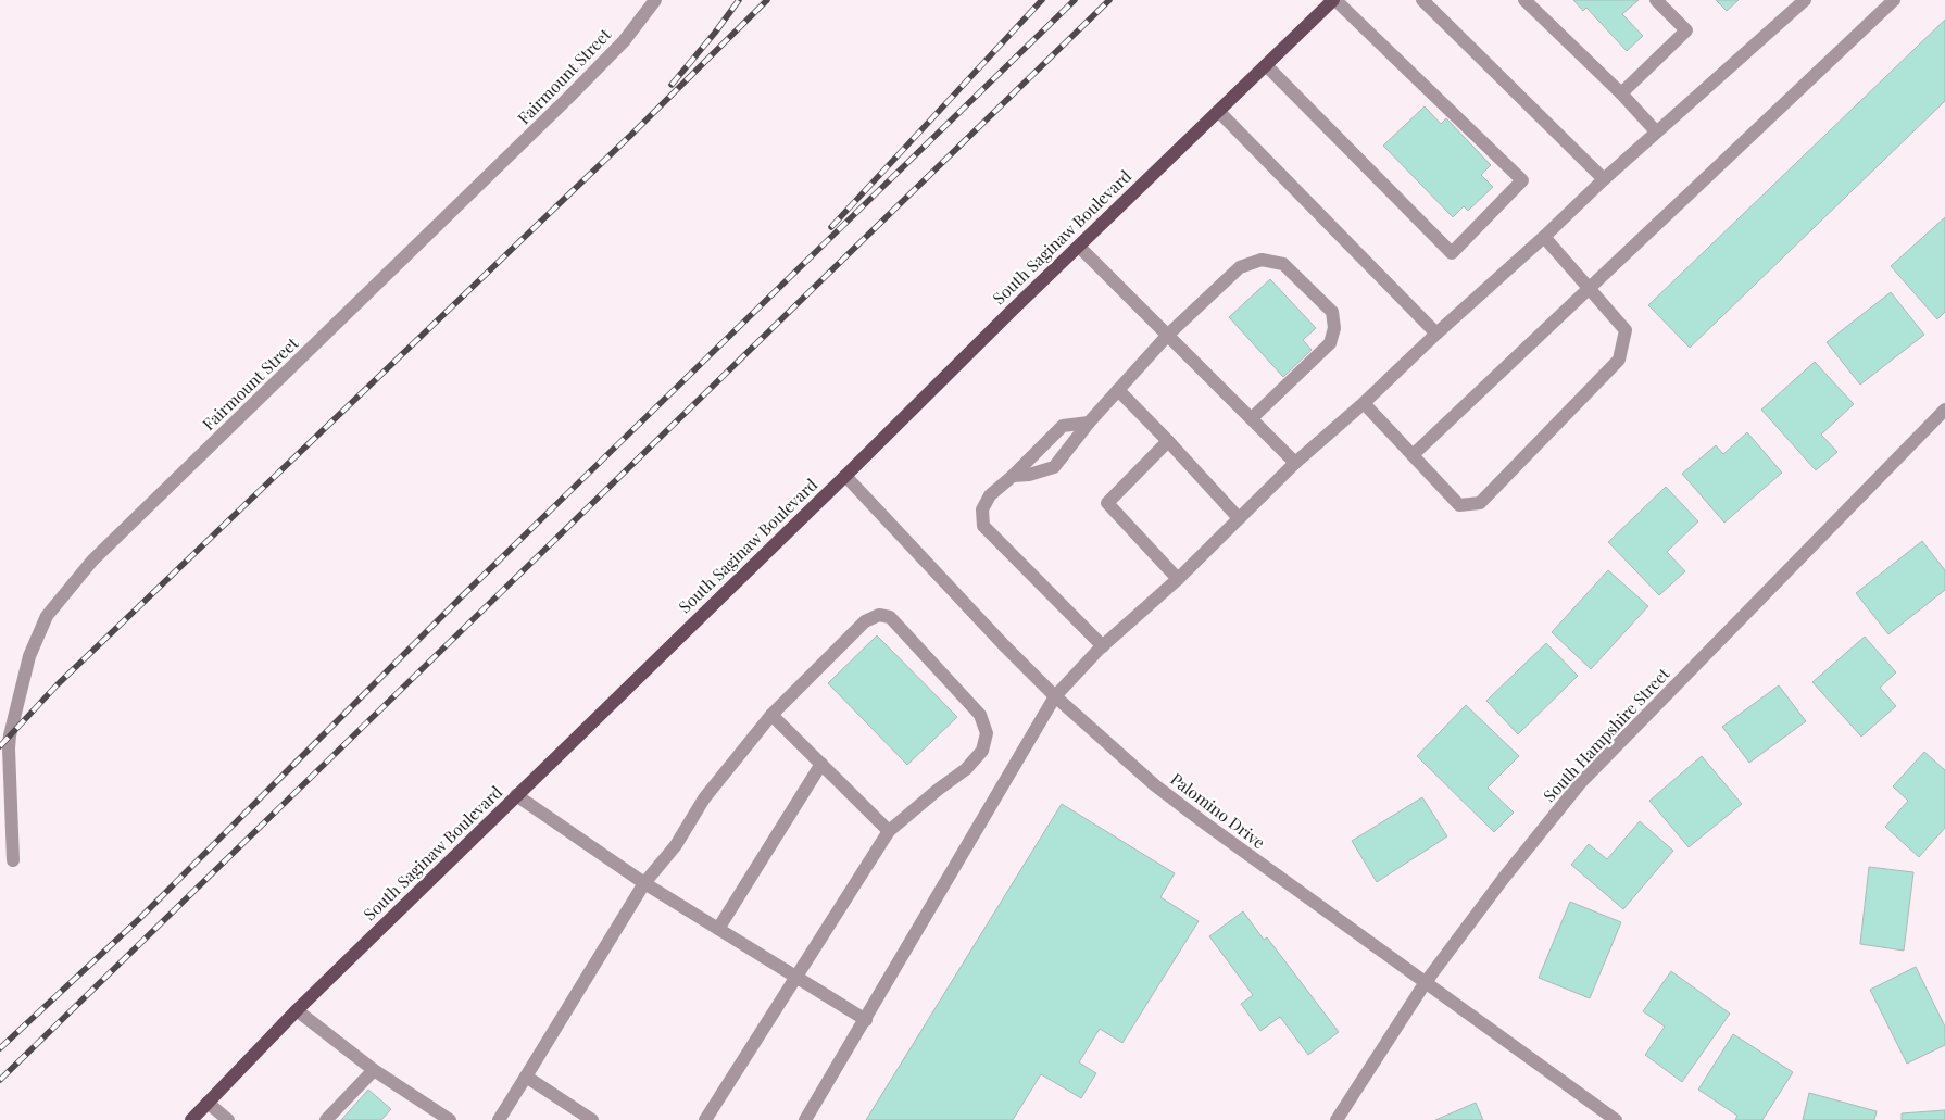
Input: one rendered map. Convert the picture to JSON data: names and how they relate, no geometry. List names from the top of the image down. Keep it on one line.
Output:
{"streets":{"main road":["South Saginaw Boulevard"],"street":["Fairmount Street","South Hampshire Street","Palomino Drive"]},"crossings":[["South Saginaw Boulevard","Palomino Drive"],["South Hampshire Street","Palomino Drive"]]}
